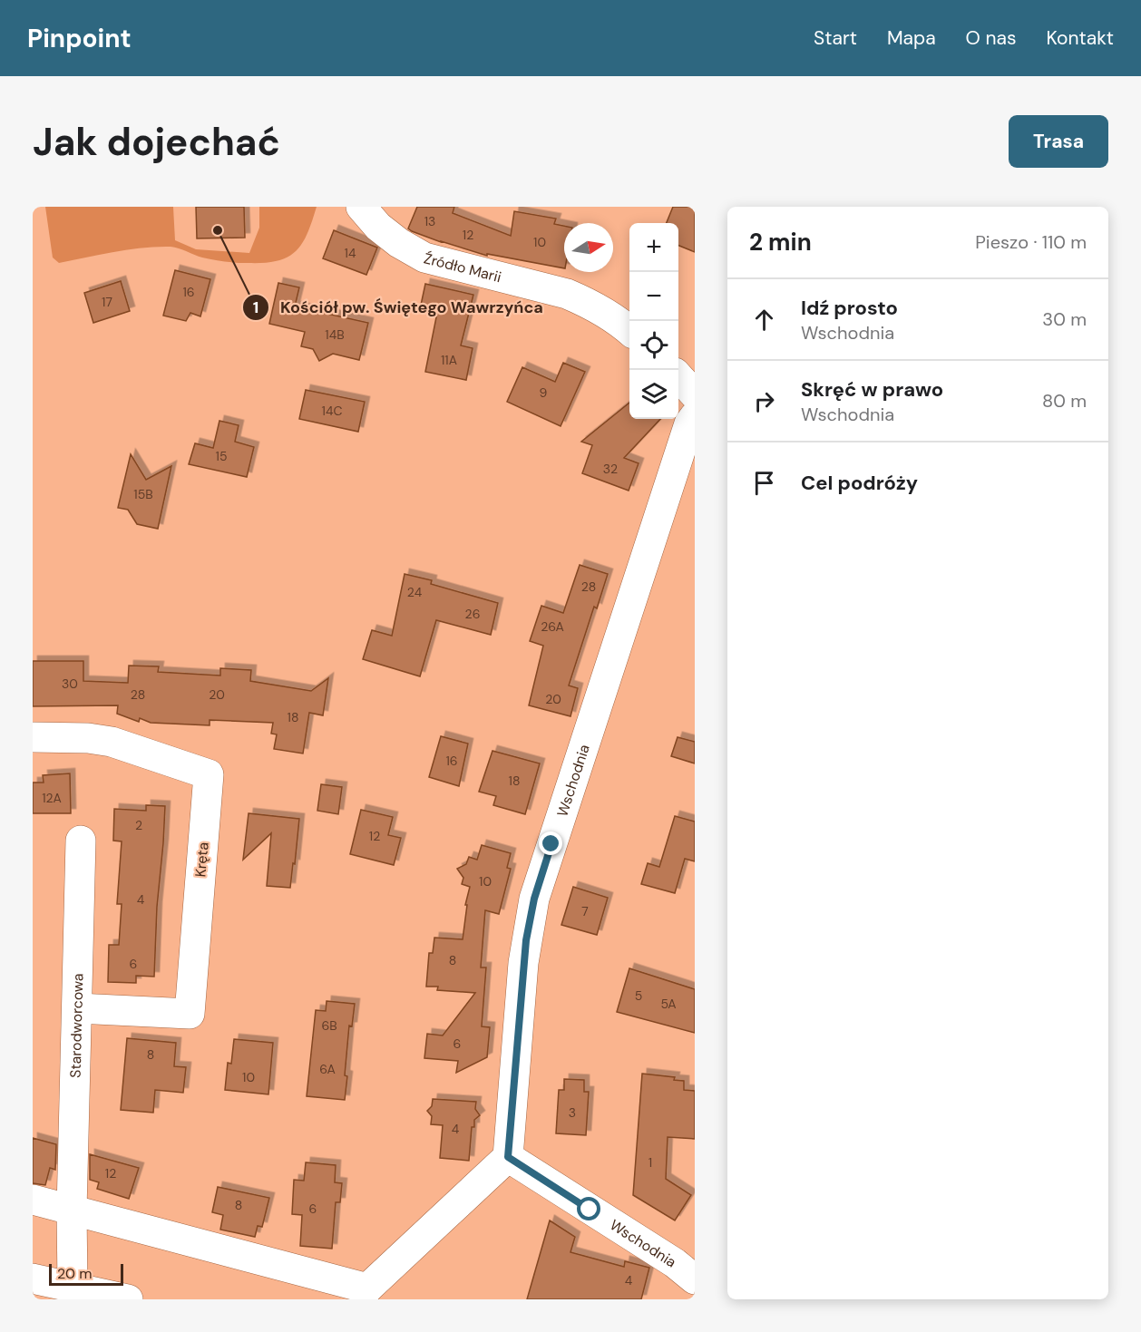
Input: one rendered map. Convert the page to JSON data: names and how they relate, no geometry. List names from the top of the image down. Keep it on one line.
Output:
{"streets":{"street":["Źródło Marii","Wschodnia","Kręta","Starodworcowa"]},"crossings":[["Kręta","Starodworcowa"]],"places":["Kościół pw. Świętego Wawrzyńca"],"house_numbers":["13","12","10","14","16","17","14B","11A","9","14C","15","32","15B","28","24","26","26A","30","28","20","20","18","16","18","12A","2","12","10","4","7","8","6","5","5A","6B","6","8","6A","10","3","4","1","12","8","6","4"],"scale_bar":"20 m","north":"right","page":{"header":"Pinpoint","nav":["Start","Mapa","O nas","Kontakt"],"buttons":"Trasa","title":"Jak dojechać","heading":["2 min","Pieszo · 110 m"],"map_buttons":["+","−"],"list":[["Idź prosto","Wschodnia","30 m"],["Skręć w prawo","Wschodnia","80 m"],"Cel podróży"],"scale":"20 m"}}
